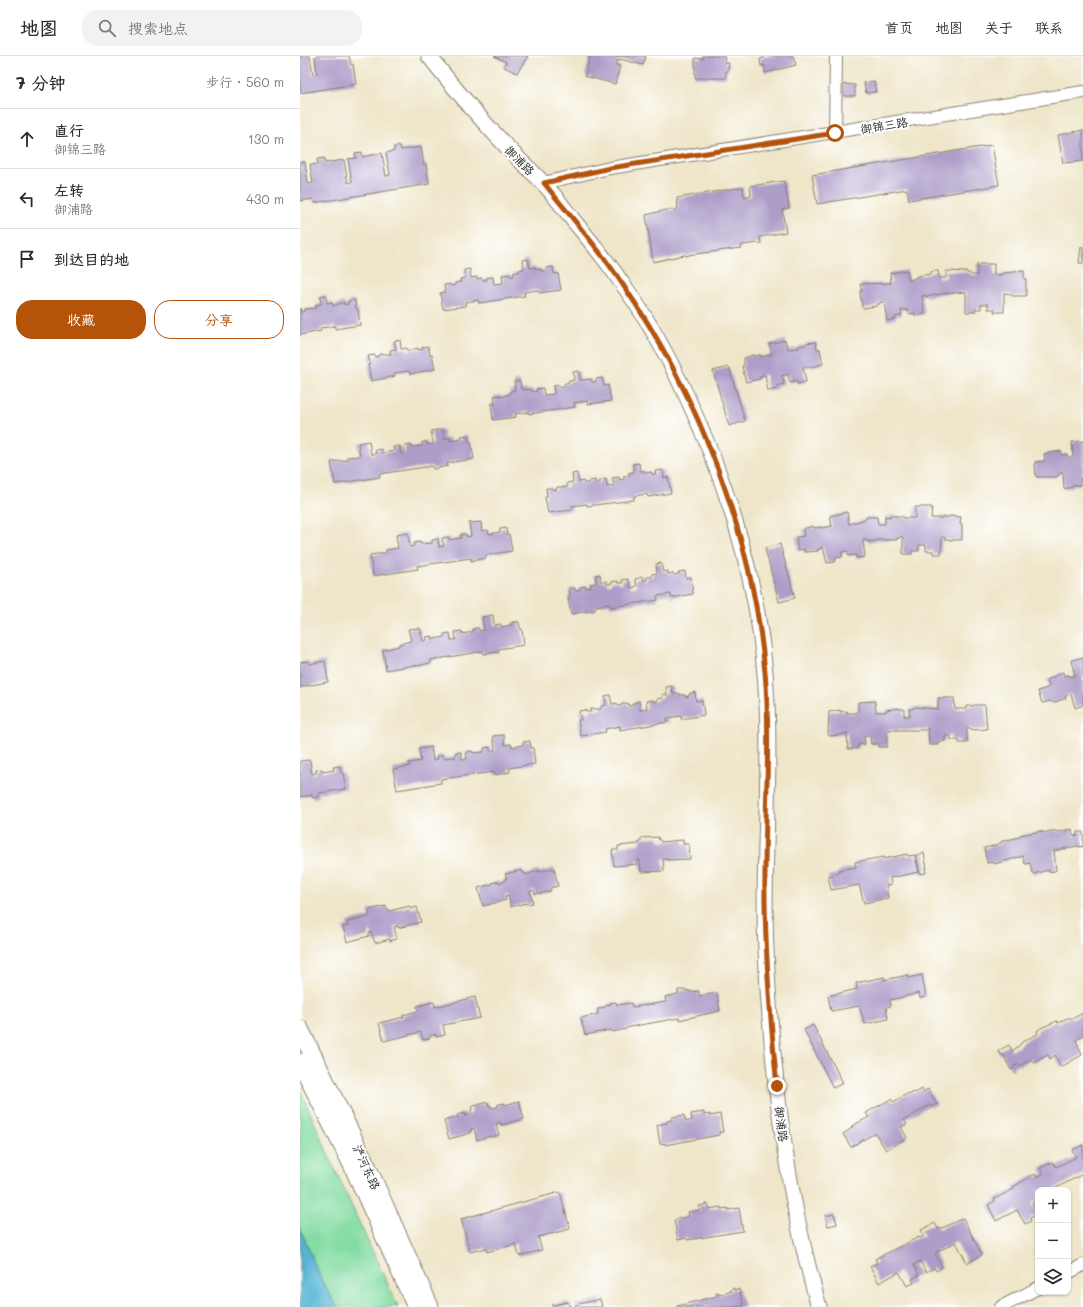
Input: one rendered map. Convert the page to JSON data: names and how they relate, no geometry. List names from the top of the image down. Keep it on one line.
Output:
{"streets":{"main road":["浐河东路"],"street":["御锦三路","御浦路"]},"crossings":[["御锦三路","御浦路"]],"page":{"header":"地图","search":"搜索地点","nav":["首页","地图","关于","联系"],"heading":["7 分钟","步行 · 560 m"],"list":[["直行","御锦三路","130 m"],["左转","御浦路","430 m"],"到达目的地"],"buttons":["收藏","分享"],"map_buttons":["+","−"]}}
